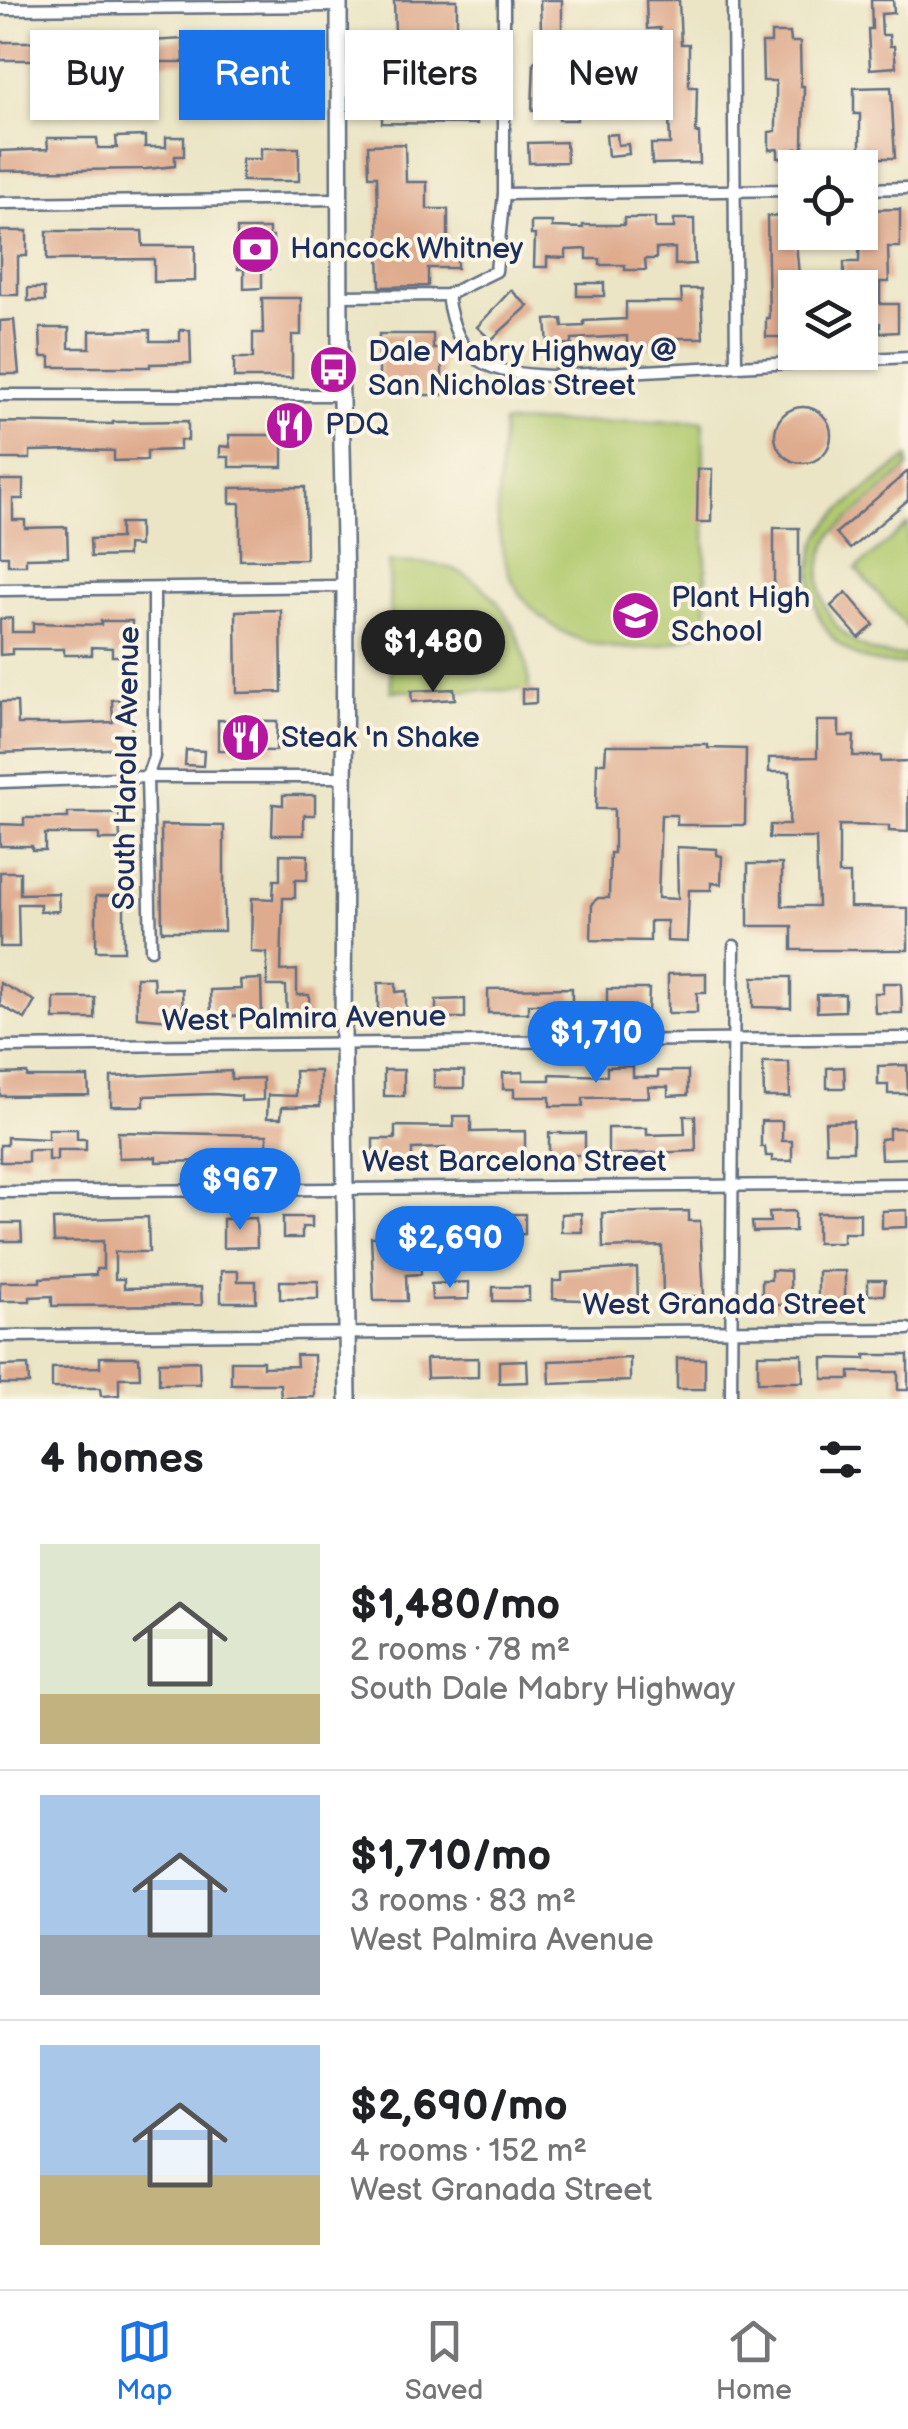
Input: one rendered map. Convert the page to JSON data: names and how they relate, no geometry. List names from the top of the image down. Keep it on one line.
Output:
{"streets":{"street":["South Harold Avenue","West Palmira Avenue","West Barcelona Street","West Granada Street"]},"places":{"bank":["Hancock Whitney"],"bus stop":["Dale Mabry Highway @ San Nicholas Street"],"restaurant":["PDQ","Steak 'n Shake"],"school or university":["Plant High School"]},"page":{"chip":["Buy","Rent","Filters","New"],"price":["$1,480","$1,710","$967","$2,690"],"heading":"4 homes","list":[{"name":"$1,480/mo","note":"2 rooms · 78 m² · South Dale Mabry Highway"},{"name":"$1,710/mo","note":"3 rooms · 83 m² · West Palmira Avenue"},{"name":"$2,690/mo","note":"4 rooms · 152 m² · West Granada Street"}],"tabs":["Map","Saved","Home"]}}
